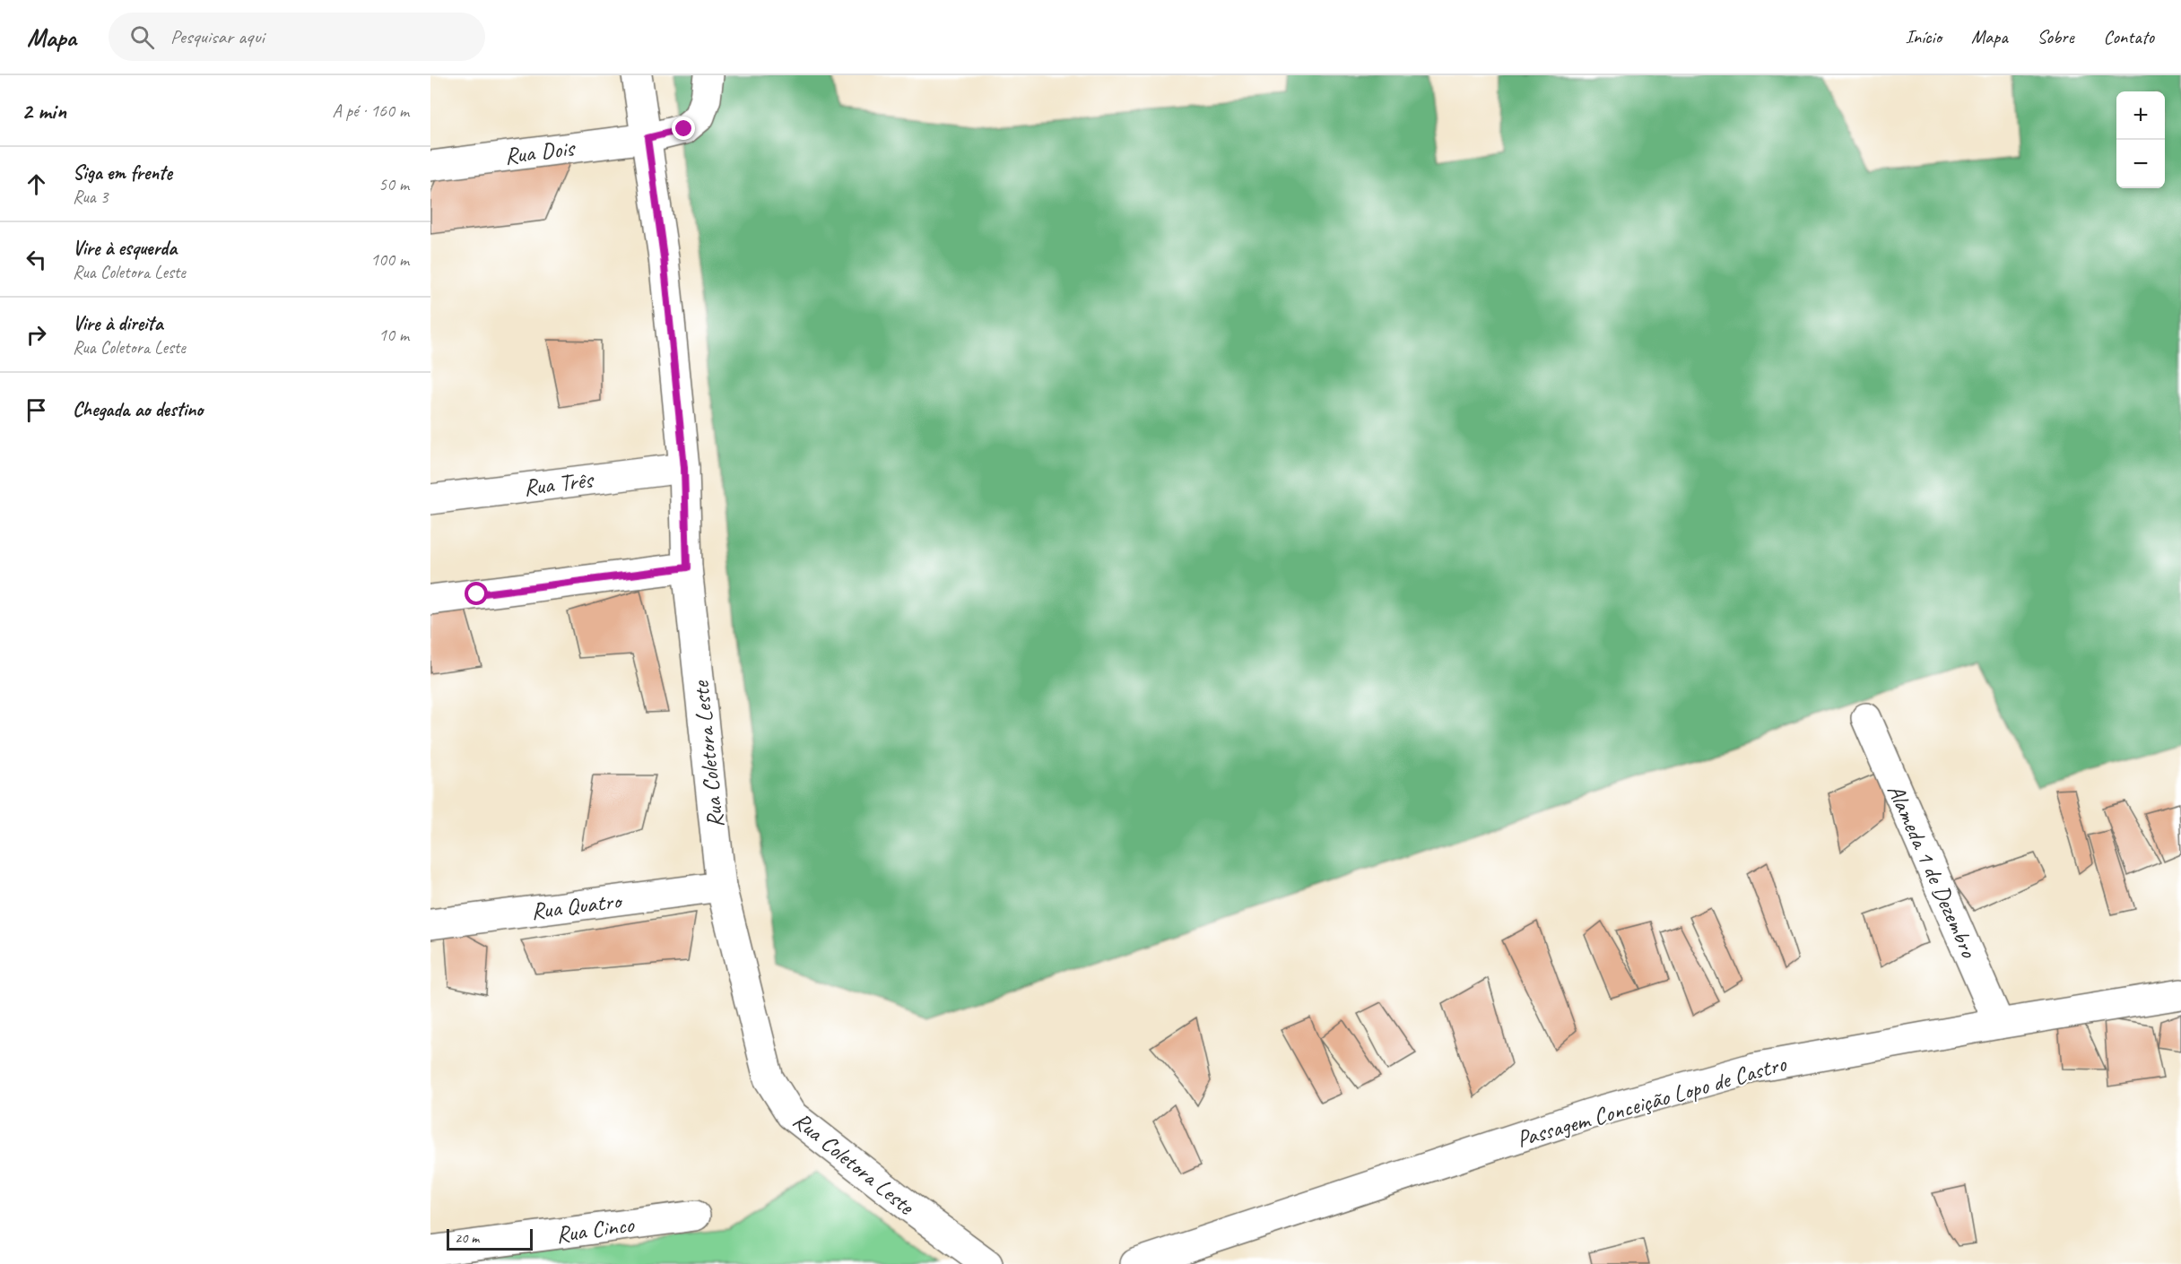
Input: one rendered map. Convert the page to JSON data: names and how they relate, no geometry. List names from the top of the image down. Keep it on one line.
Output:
{"streets":{"street":["Rua Dois","Rua Três","Rua Coletora Leste","Alameda 1 de Dezembro","Rua Quatro","Passagem Conceição Lopo de Castro","Rua Cinco"]},"crossings":[["Rua Dois","Rua Coletora Leste"],["Rua Três","Rua Coletora Leste"],["Rua Coletora Leste","Rua Quatro"],["Alameda 1 de Dezembro","Passagem Conceição Lopo de Castro"]],"scale_bar":"20 m","page":{"header":"Mapa","search":"Pesquisar aqui","nav":["Início","Mapa","Sobre","Contato"],"heading":["2 min","A pé · 160 m"],"map_buttons":["+","−"],"list":[["Siga em frente","Rua 3","50 m"],["Vire à esquerda","Rua Coletora Leste","100 m"],["Vire à direita","Rua Coletora Leste","10 m"],"Chegada ao destino"],"scale":"20 m"}}
